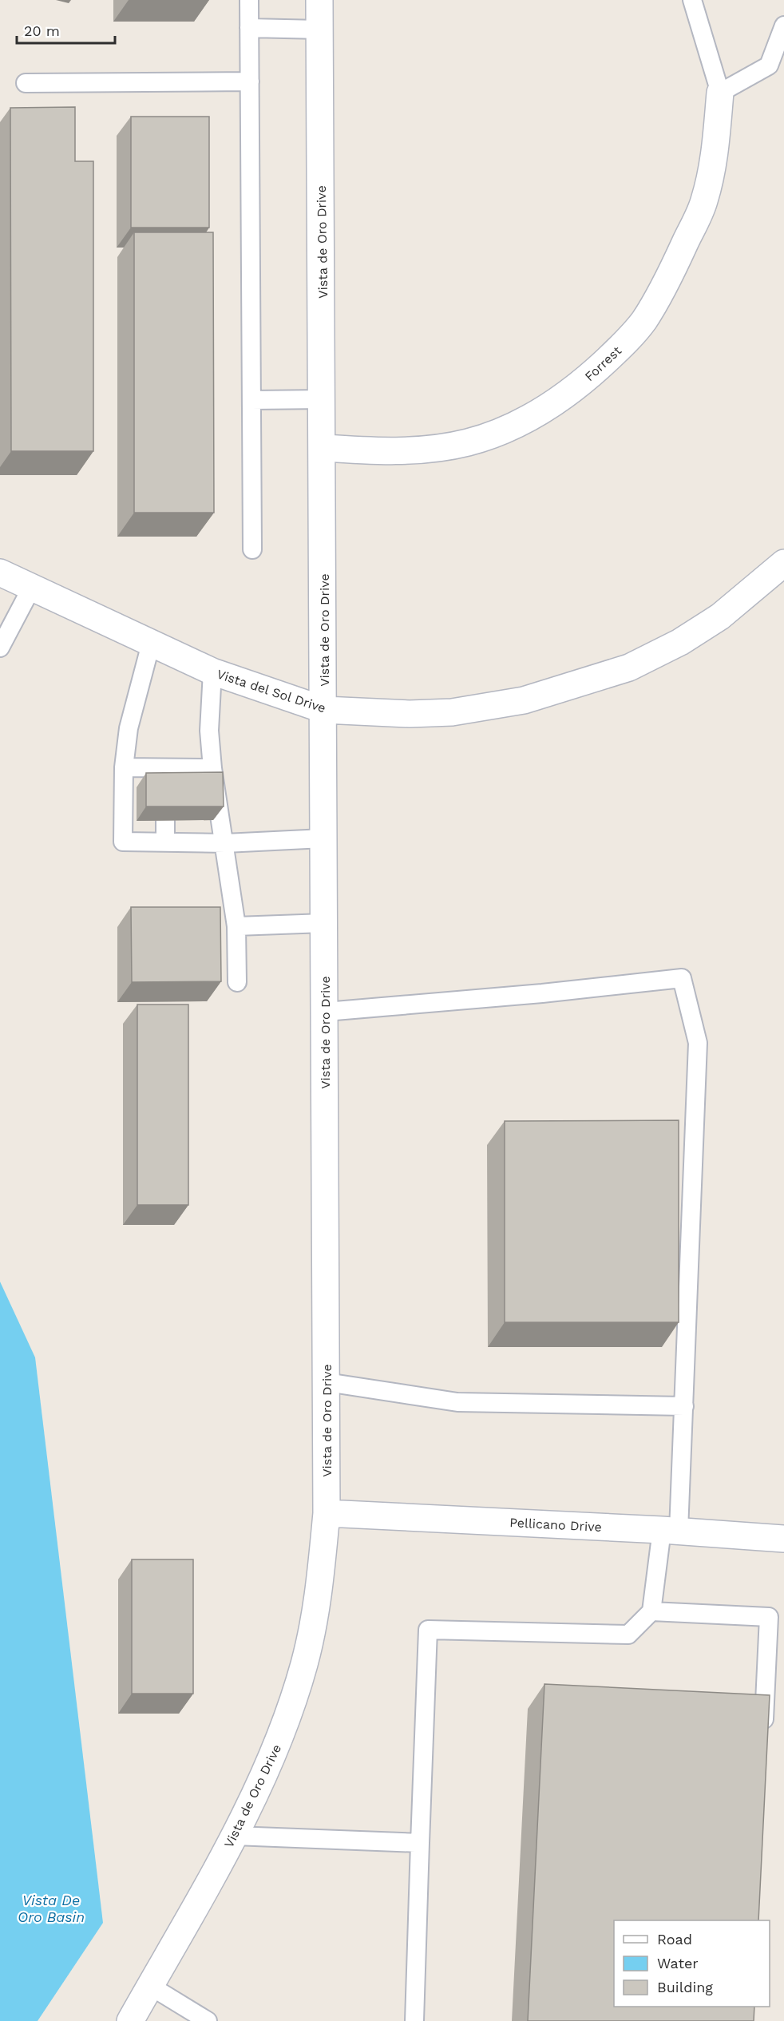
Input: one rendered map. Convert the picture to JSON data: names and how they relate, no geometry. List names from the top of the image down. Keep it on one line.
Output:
{"streets":{"street":["Vista de Oro Drive","Forrest","Vista del Sol Drive","Pellicano Drive"]},"crossings":[["Vista de Oro Drive","Forrest"],["Vista de Oro Drive","Vista del Sol Drive"],["Vista de Oro Drive","Pellicano Drive"]],"water":["Vista De Oro Basin"],"legend":["Road","Water","Building"],"scale_bar":"20 m"}
